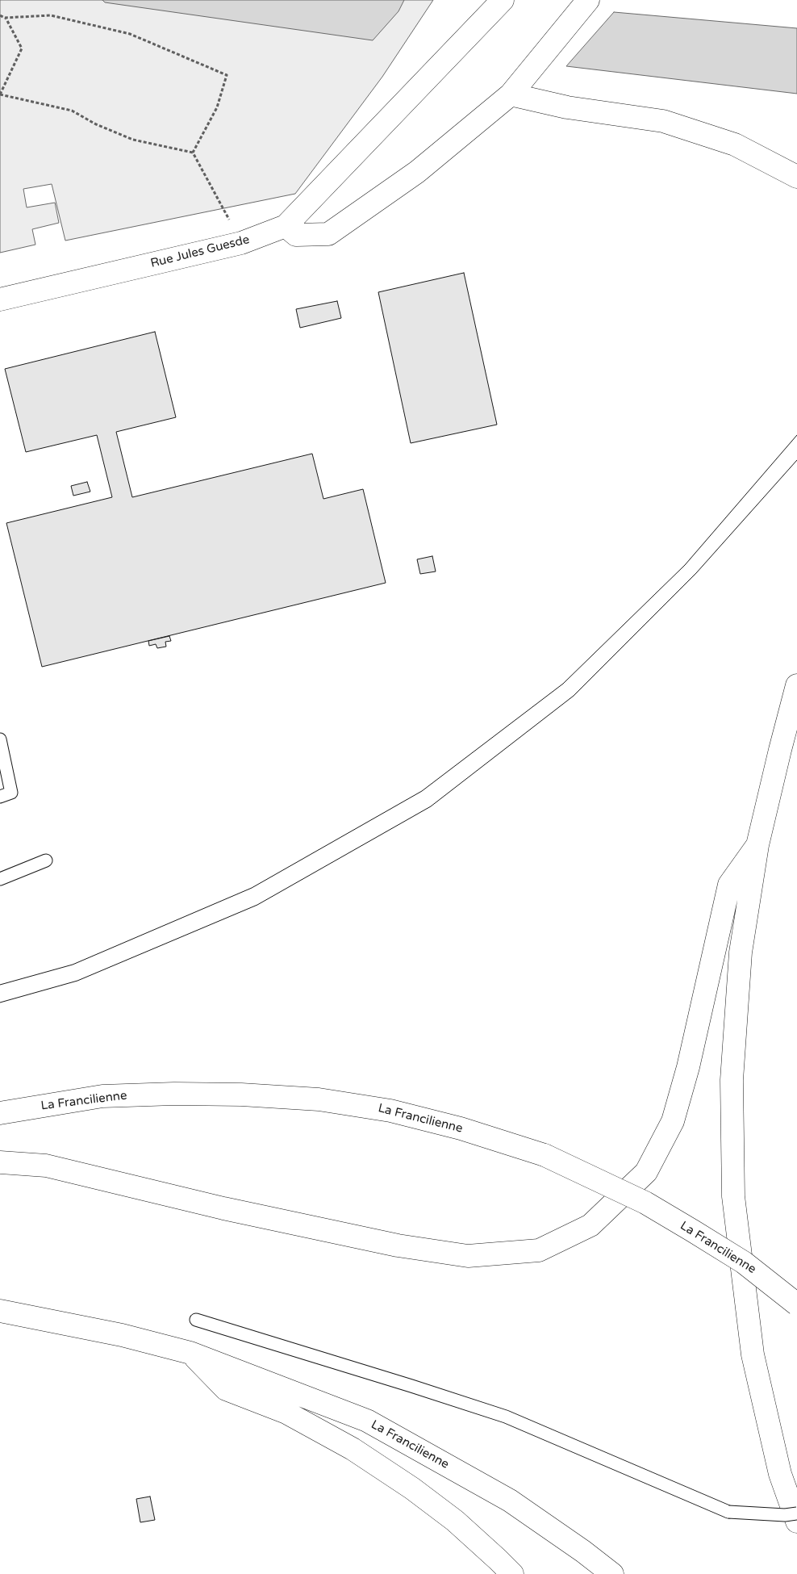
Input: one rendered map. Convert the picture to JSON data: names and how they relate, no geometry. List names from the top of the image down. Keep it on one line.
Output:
{"streets":{"main road":["Rue Jules Guesde","La Francilienne"]}}
